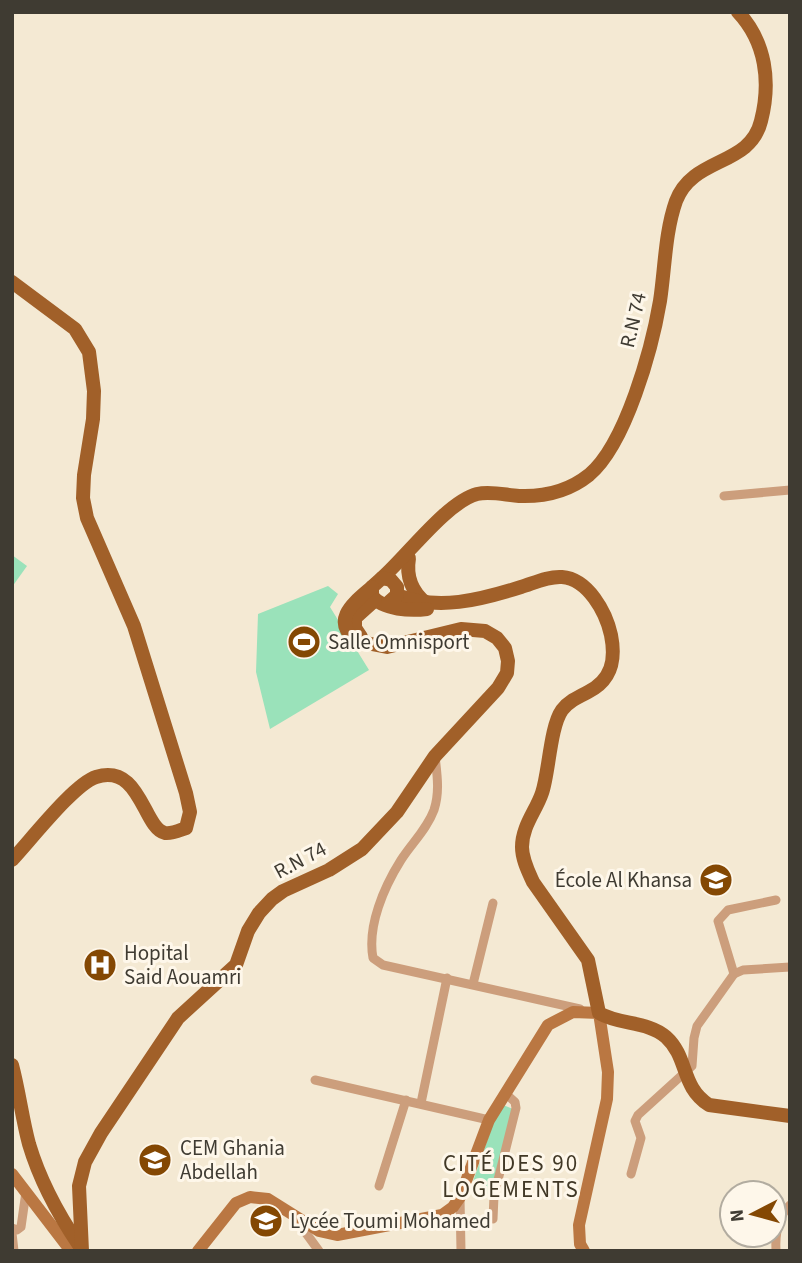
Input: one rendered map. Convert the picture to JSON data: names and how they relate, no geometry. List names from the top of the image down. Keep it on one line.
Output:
{"streets":{"main road":["R.N 74"]},"districts":["CITÉ DES 90 LOGEMENTS"],"places":{"sports":["Salle Omnisport"],"school or university":["École Al Khansa","CEM Ghania Abdellah","Lycée Toumi Mohamed"],"hospital":["Hopital Said Aouamri"]},"north":"left"}
